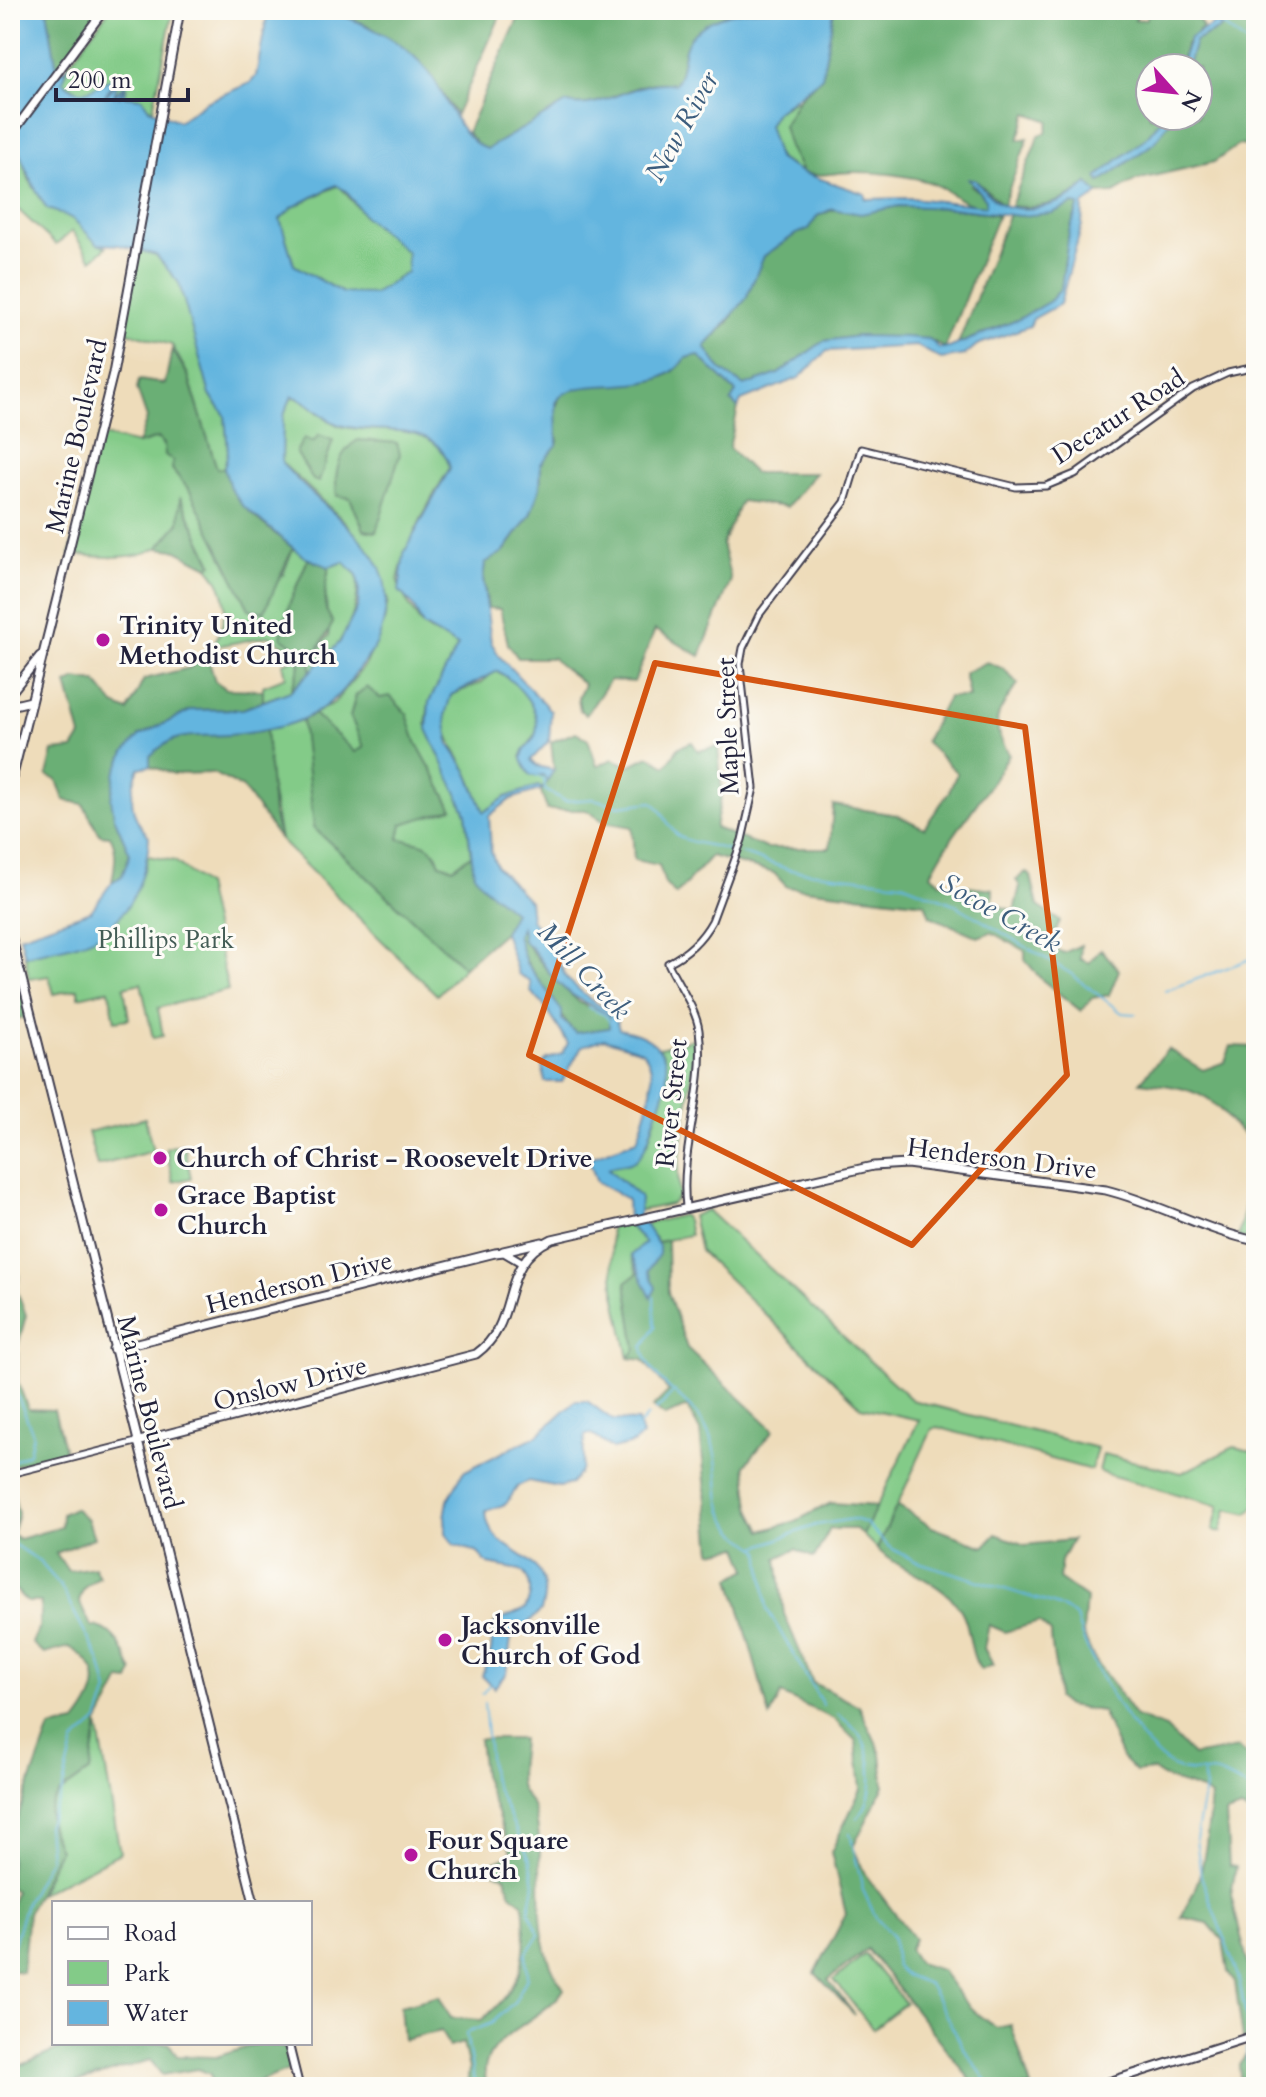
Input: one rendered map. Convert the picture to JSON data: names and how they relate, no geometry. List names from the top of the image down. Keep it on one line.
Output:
{"streets":{"main road":["Marine Boulevard","Henderson Drive","Onslow Drive"],"street":["Decatur Road","Maple Street","River Street"]},"crossings":[["Decatur Road","Maple Street"],["Marine Boulevard","Henderson Drive"],["Marine Boulevard","Onslow Drive"],["Maple Street","River Street"],["River Street","Henderson Drive"],["Henderson Drive","Onslow Drive"]],"water":["New River","Socoe Creek","Mill Creek"],"parks":["Phillips Park"],"places":["Trinity United Methodist Church","Church of Christ - Roosevelt Drive","Grace Baptist Church","Jacksonville Church of God","Four Square Church"],"legend":["Road","Park","Water"],"scale_bar":"200 m","north":"bottom right"}
